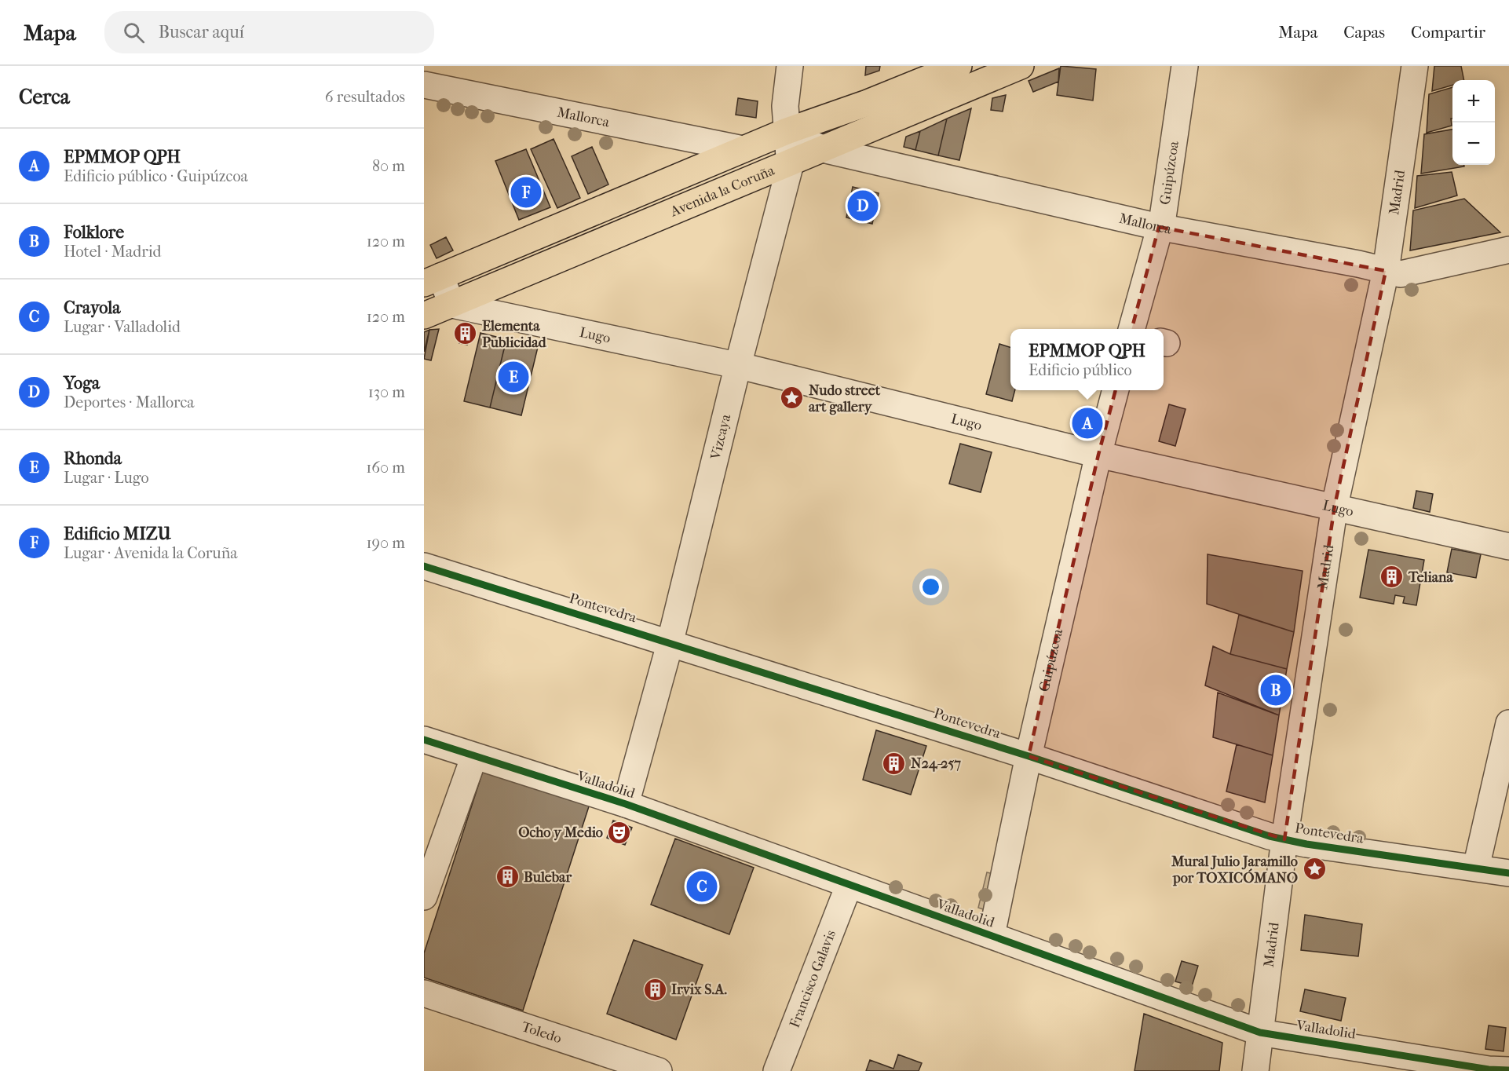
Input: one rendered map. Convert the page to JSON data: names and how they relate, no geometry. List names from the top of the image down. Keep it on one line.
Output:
{"streets":{"main road":["Avenida la Coruña"],"street":["Mallorca","Guipúzcoa","Madrid","Lugo","Vizcaya","Pontevedra","Valladolid","Francisco Galavis","Toledo"]},"crossings":[["Mallorca","Guipúzcoa"],["Mallorca","Avenida la Coruña"],["Mallorca","Madrid"],["Mallorca","Vizcaya"],["Guipúzcoa","Lugo"],["Guipúzcoa","Pontevedra"],["Guipúzcoa","Valladolid"],["Avenida la Coruña","Lugo"],["Avenida la Coruña","Vizcaya"],["Madrid","Lugo"],["Madrid","Pontevedra"],["Madrid","Valladolid"],["Lugo","Vizcaya"],["Vizcaya","Pontevedra"],["Vizcaya","Valladolid"],["Valladolid","Francisco Galavis"]],"places":{"building":["Elementa Publicidad","Teliana","N24-257","Bulebar","Irvix S.A."],"place":["Nudo street art gallery","Mural Julio Jaramillo por TOXICÓMANO"],"theatre":["Ocho y Medio"]},"page":{"header":"Mapa","search":"Buscar aquí","nav":["Mapa","Capas","Compartir"],"heading":["Cerca","6 resultados"],"map_buttons":["+","−"],"list":[{"mark":"A","name":"EPMMOP QPH","note":"Edificio público · Guipúzcoa","value":"80 m"},{"mark":"B","name":"Folklore","note":"Hotel · Madrid","value":"120 m"},{"mark":"C","name":"Crayola","note":"Lugar · Valladolid","value":"120 m"},{"mark":"D","name":"Yoga","note":"Deportes · Mallorca","value":"130 m"},{"mark":"E","name":"Rhonda","note":"Lugar · Lugo","value":"160 m"},{"mark":"F","name":"Edificio MIZU","note":"Lugar · Avenida la Coruña","value":"190 m"}],"pins":["F","D","E","A","B","C"],"popup":["EPMMOP QPH","Edificio público"]}}
